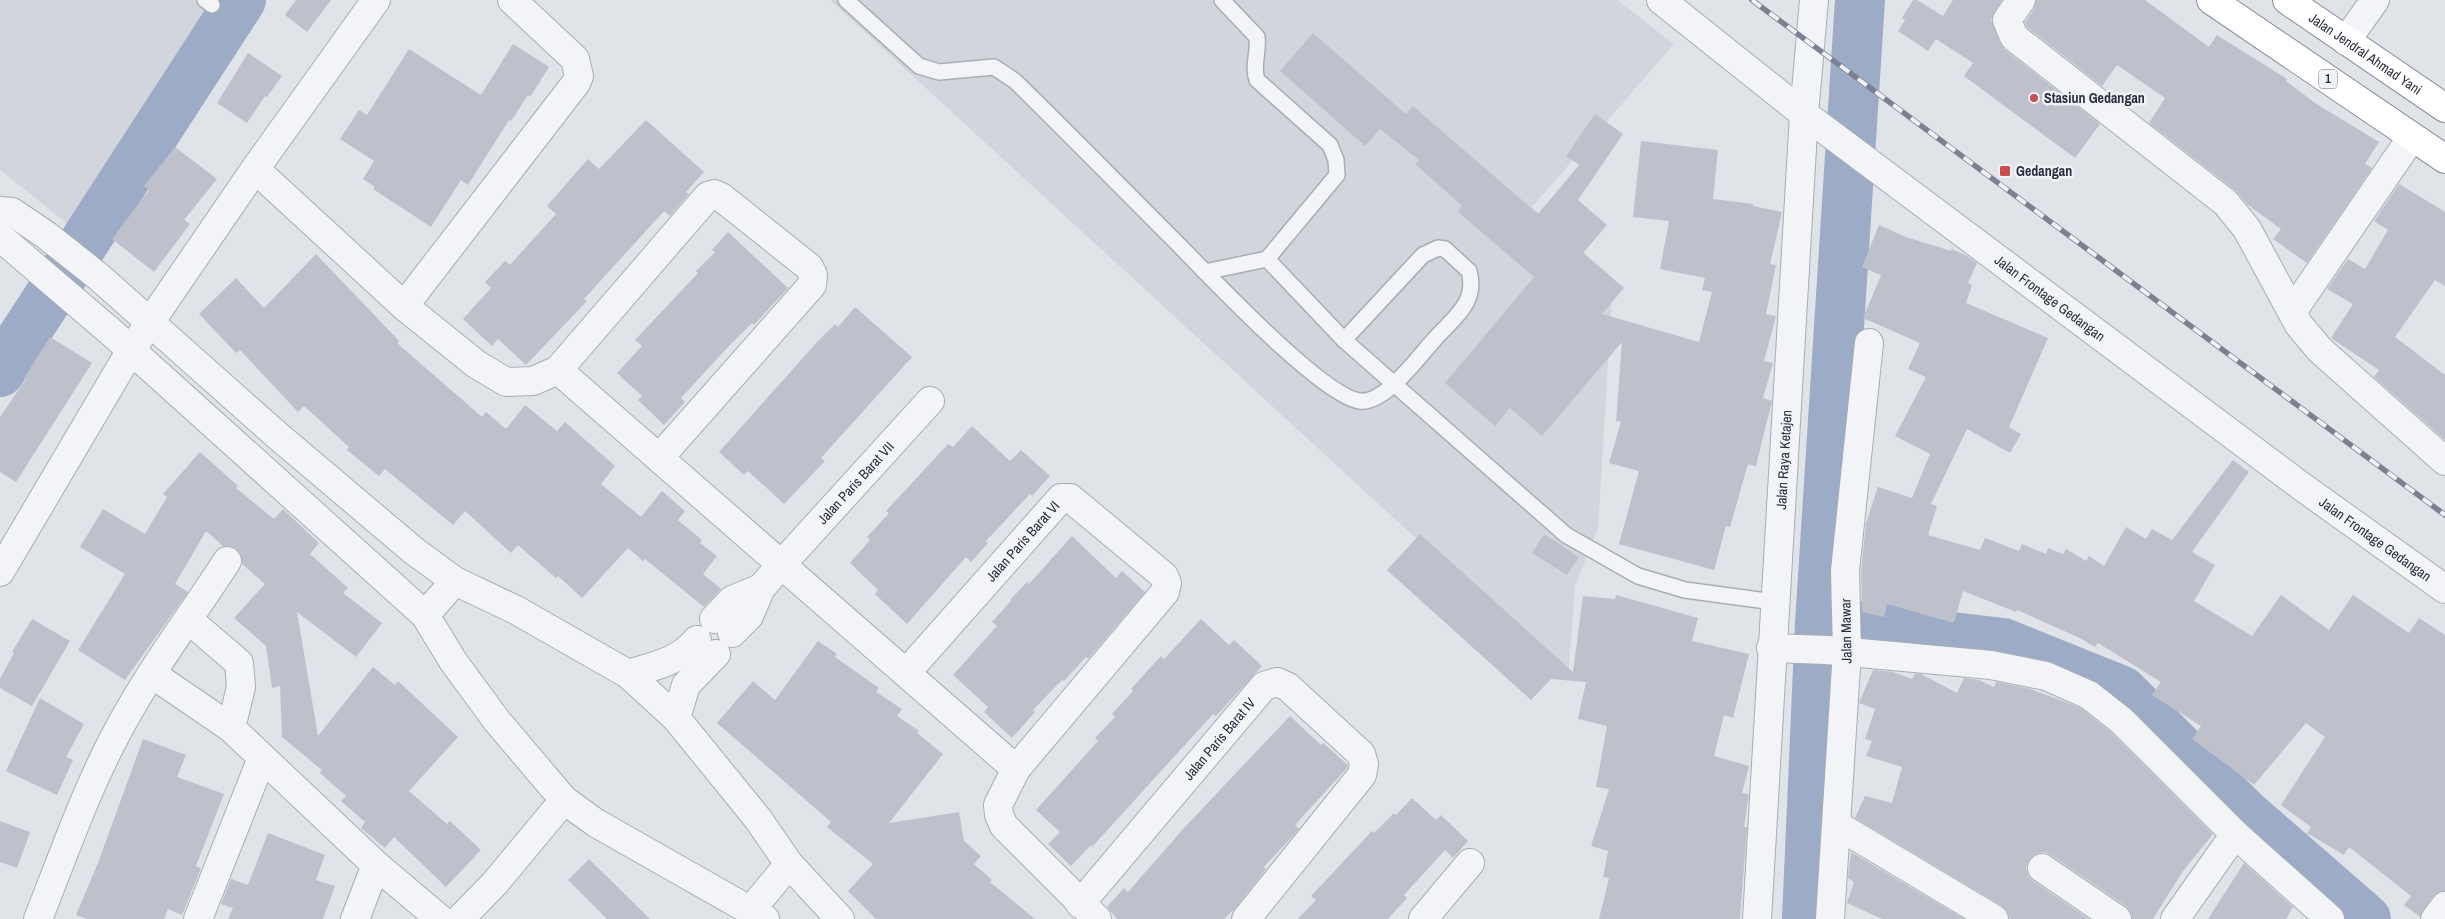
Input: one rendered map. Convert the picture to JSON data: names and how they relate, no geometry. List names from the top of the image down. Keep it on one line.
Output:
{"streets":{"highway":["Jalan Jendral Ahmad Yani","1"],"street":["Jalan Frontage Gedangan","Jalan Raya Ketajen","Jalan Paris Barat VII","Jalan Paris Barat VI","Jalan Mawar","Jalan Paris Barat IV"]},"crossings":[["Jalan Frontage Gedangan","Jalan Raya Ketajen"]],"places":{"other":["Stasiun Gedangan"],"transit":["Gedangan"]}}
